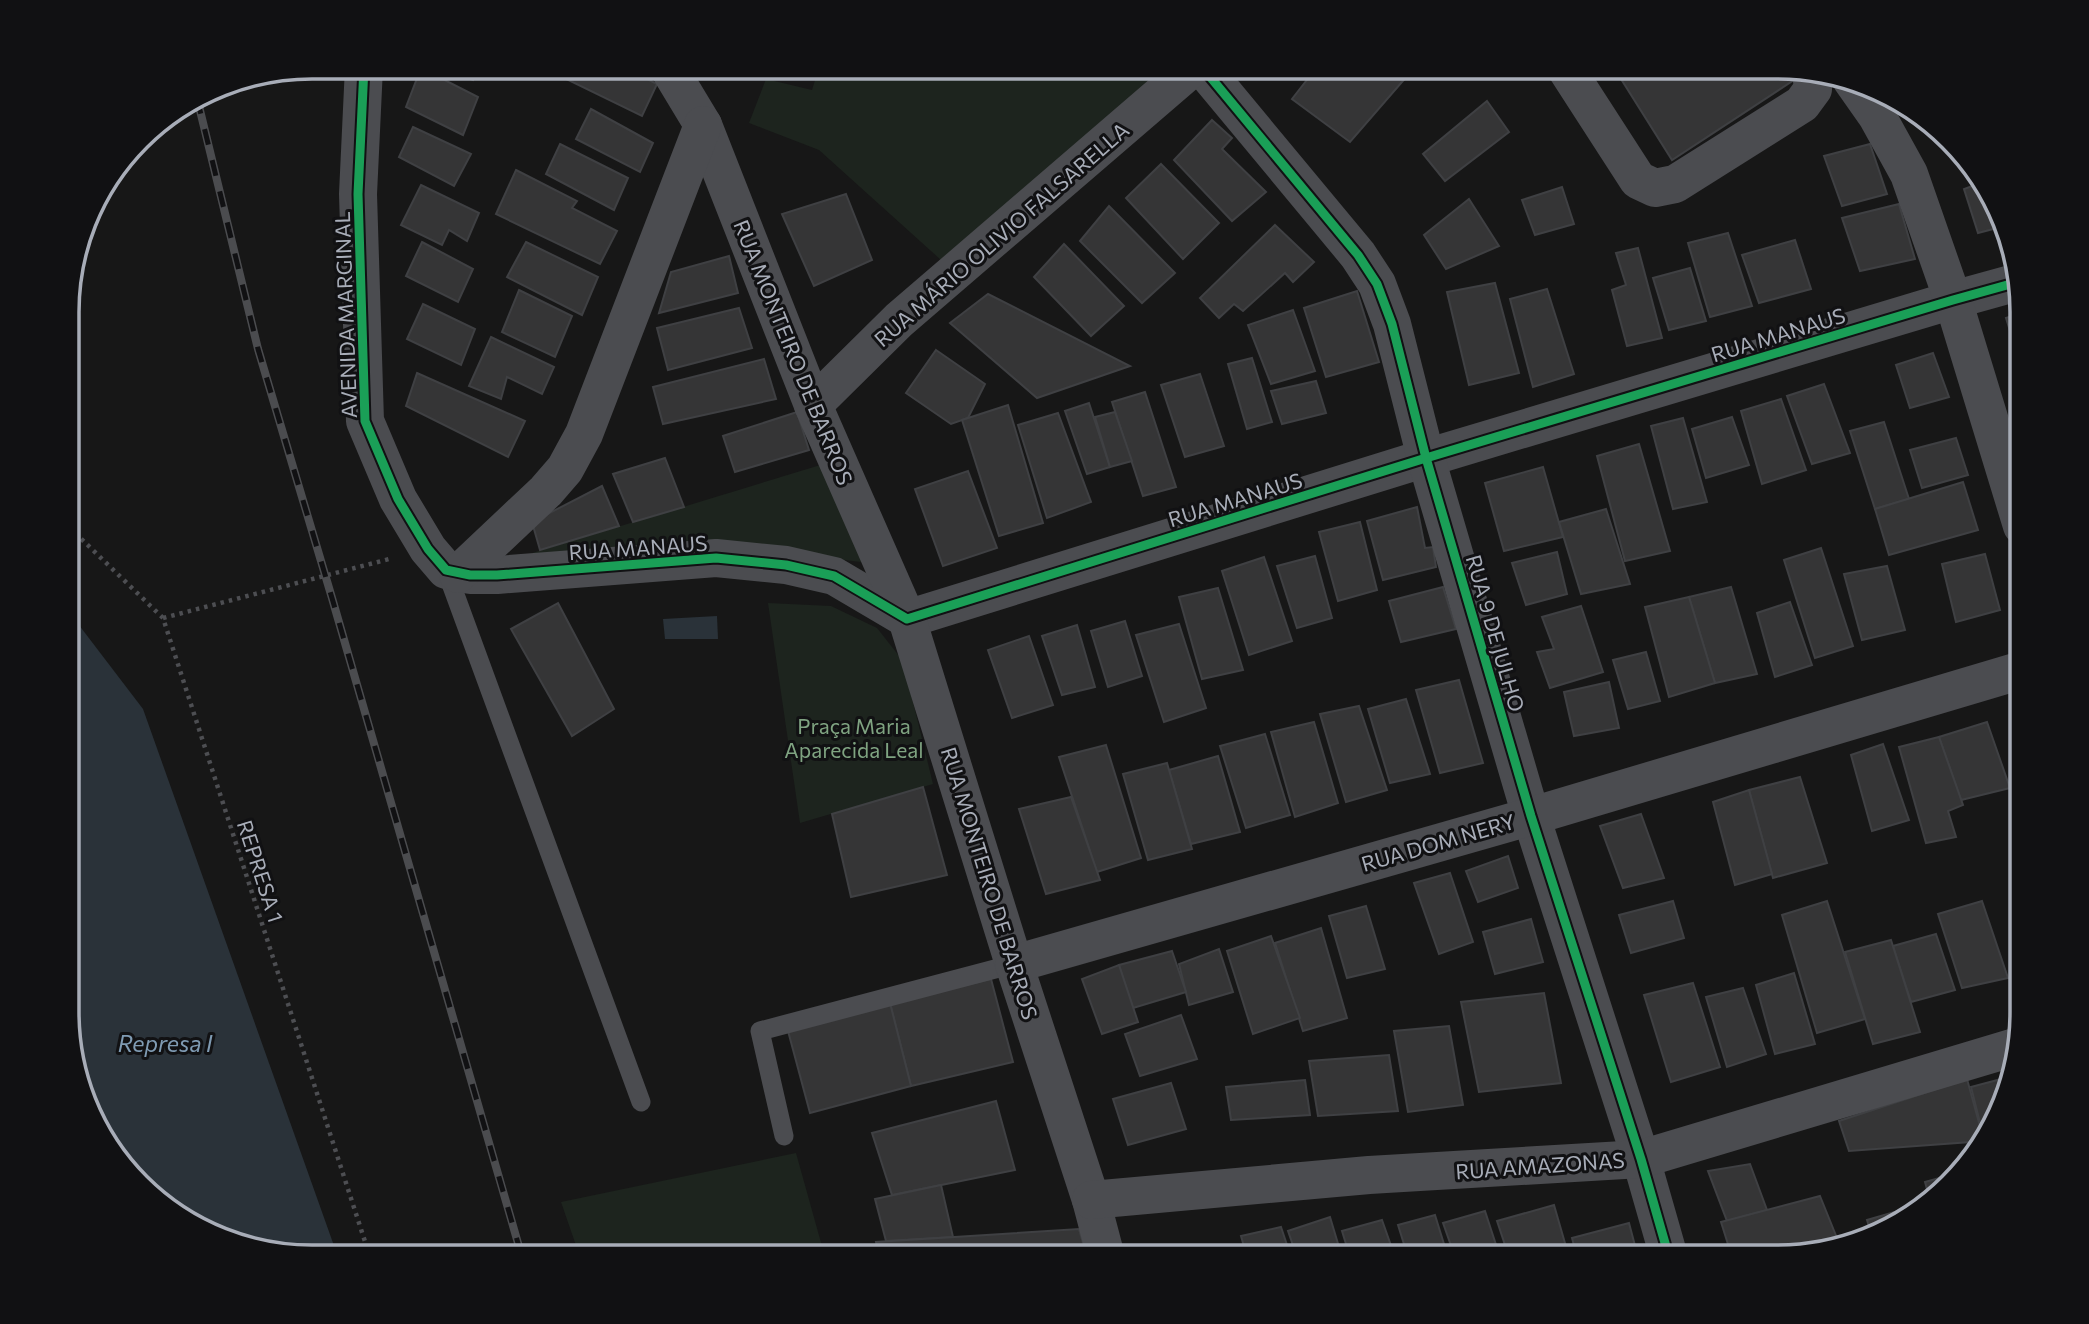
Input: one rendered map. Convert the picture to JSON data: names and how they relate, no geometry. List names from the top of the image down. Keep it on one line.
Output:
{"streets":{"street":["RUA MÁRIO OLIVIO FALSARELLA","AVENIDA MARGINAL","RUA MANAUS","RUA MONTEIRO DE BARROS","RUA 9 DE JULHO","RUA DOM NERY","RUA AMAZONAS"],"path":["REPRESA 1"]},"crossings":[["RUA MÁRIO OLIVIO FALSARELLA","RUA MONTEIRO DE BARROS"],["AVENIDA MARGINAL","RUA MANAUS"],["RUA MANAUS","RUA MONTEIRO DE BARROS"],["RUA MANAUS","RUA 9 DE JULHO"],["RUA MONTEIRO DE BARROS","RUA DOM NERY"],["RUA MONTEIRO DE BARROS","RUA AMAZONAS"],["RUA 9 DE JULHO","RUA DOM NERY"],["RUA 9 DE JULHO","RUA AMAZONAS"]],"water":["Represa I"],"parks":["Praça Maria Aparecida Leal"]}
